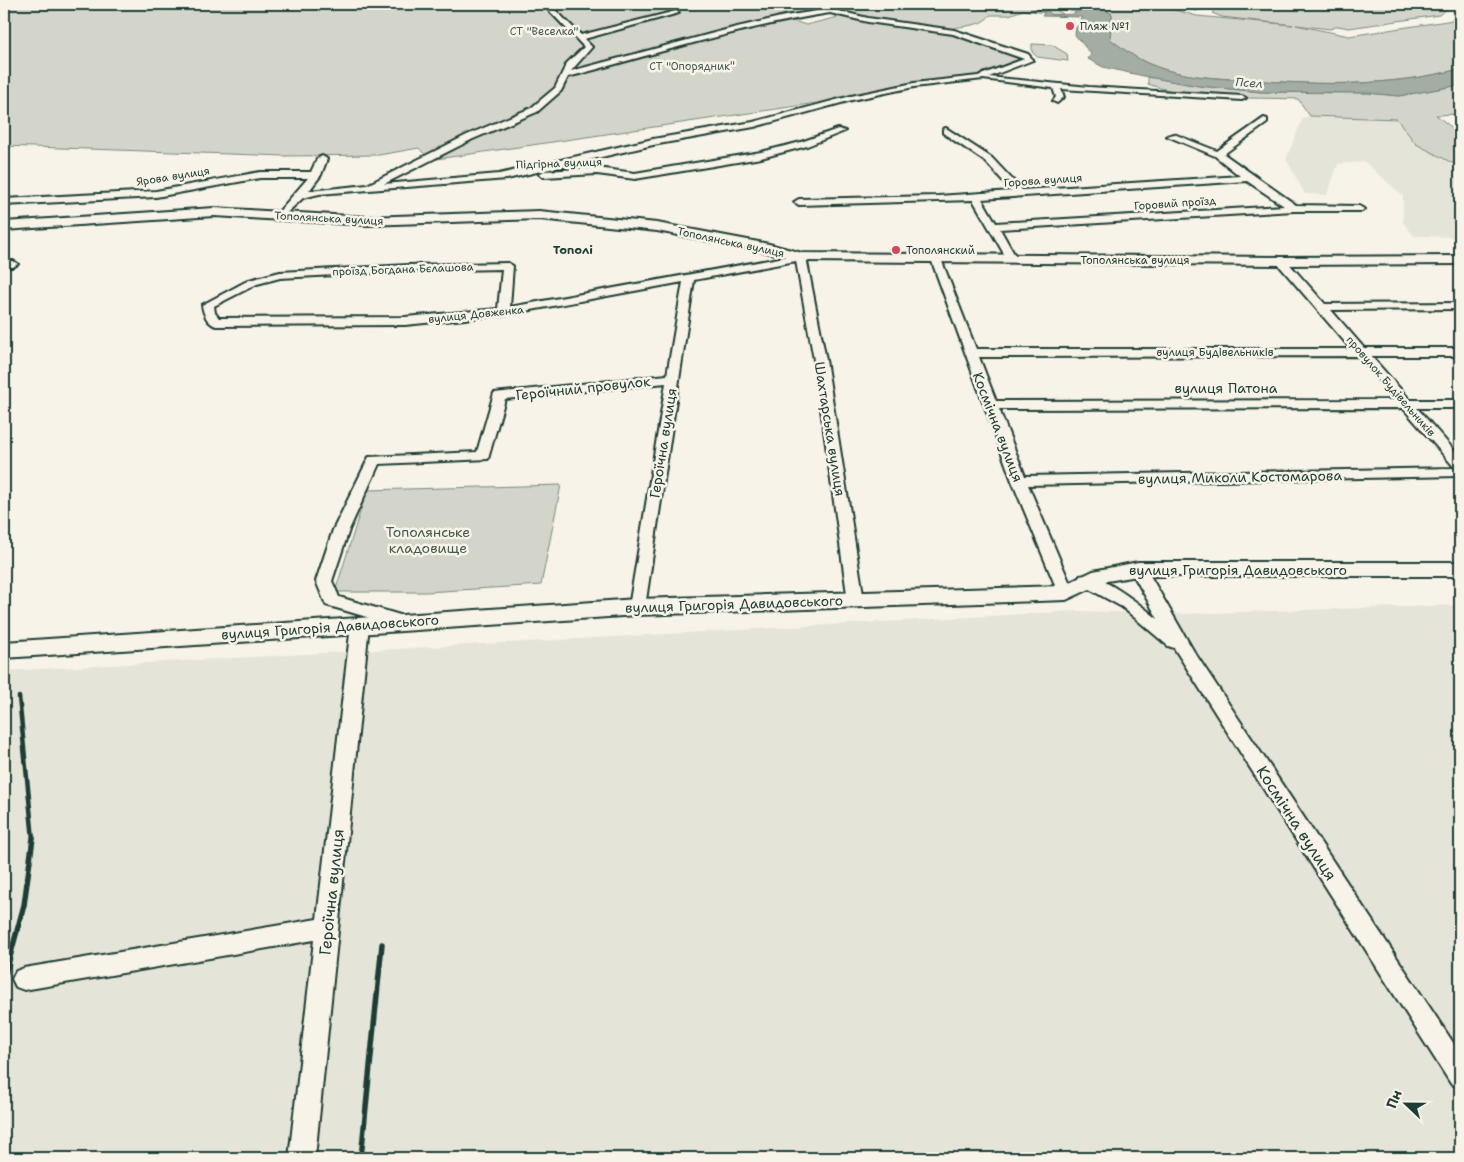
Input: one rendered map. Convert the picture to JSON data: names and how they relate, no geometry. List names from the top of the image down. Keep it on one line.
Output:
{"streets":{"street":["Підгірна вулиця","Ярова вулиця","Горова вулиця","Горовий проїзд","Тополянська вулиця","проїзд Богдана Бєлашова","вулиця Довженка","вулиця Будівельників","провулок Будівельників","Героїчний провулок","вулиця Патона","Космічна вулиця","Шахтарська вулиця","Героїчна вулиця","вулиця Миколи Костомарова","вулиця Григорія Давидовського"]},"crossings":[["Тополянська вулиця","вулиця Довженка"],["Тополянська вулиця","провулок Будівельників"],["Тополянська вулиця","Космічна вулиця"],["Тополянська вулиця","Шахтарська вулиця"],["проїзд Богдана Бєлашова","вулиця Довженка"],["вулиця Довженка","Шахтарська вулиця"],["вулиця Довженка","Героїчна вулиця"],["вулиця Будівельників","провулок Будівельників"],["вулиця Будівельників","Космічна вулиця"],["провулок Будівельників","вулиця Патона"],["Героїчний провулок","Героїчна вулиця"],["Героїчний провулок","вулиця Григорія Давидовського"],["вулиця Патона","Космічна вулиця"],["Космічна вулиця","вулиця Миколи Костомарова"],["Космічна вулиця","вулиця Григорія Давидовського"],["Шахтарська вулиця","вулиця Григорія Давидовського"],["Героїчна вулиця","вулиця Григорія Давидовського"]],"districts":["Тополі"],"water":["Псел"],"parks":["СТ \"Веселка\"","СТ \"Опорядник\"","Тополянське кладовище"],"places":["Пляж №1","Тополянский"],"north":"left"}
